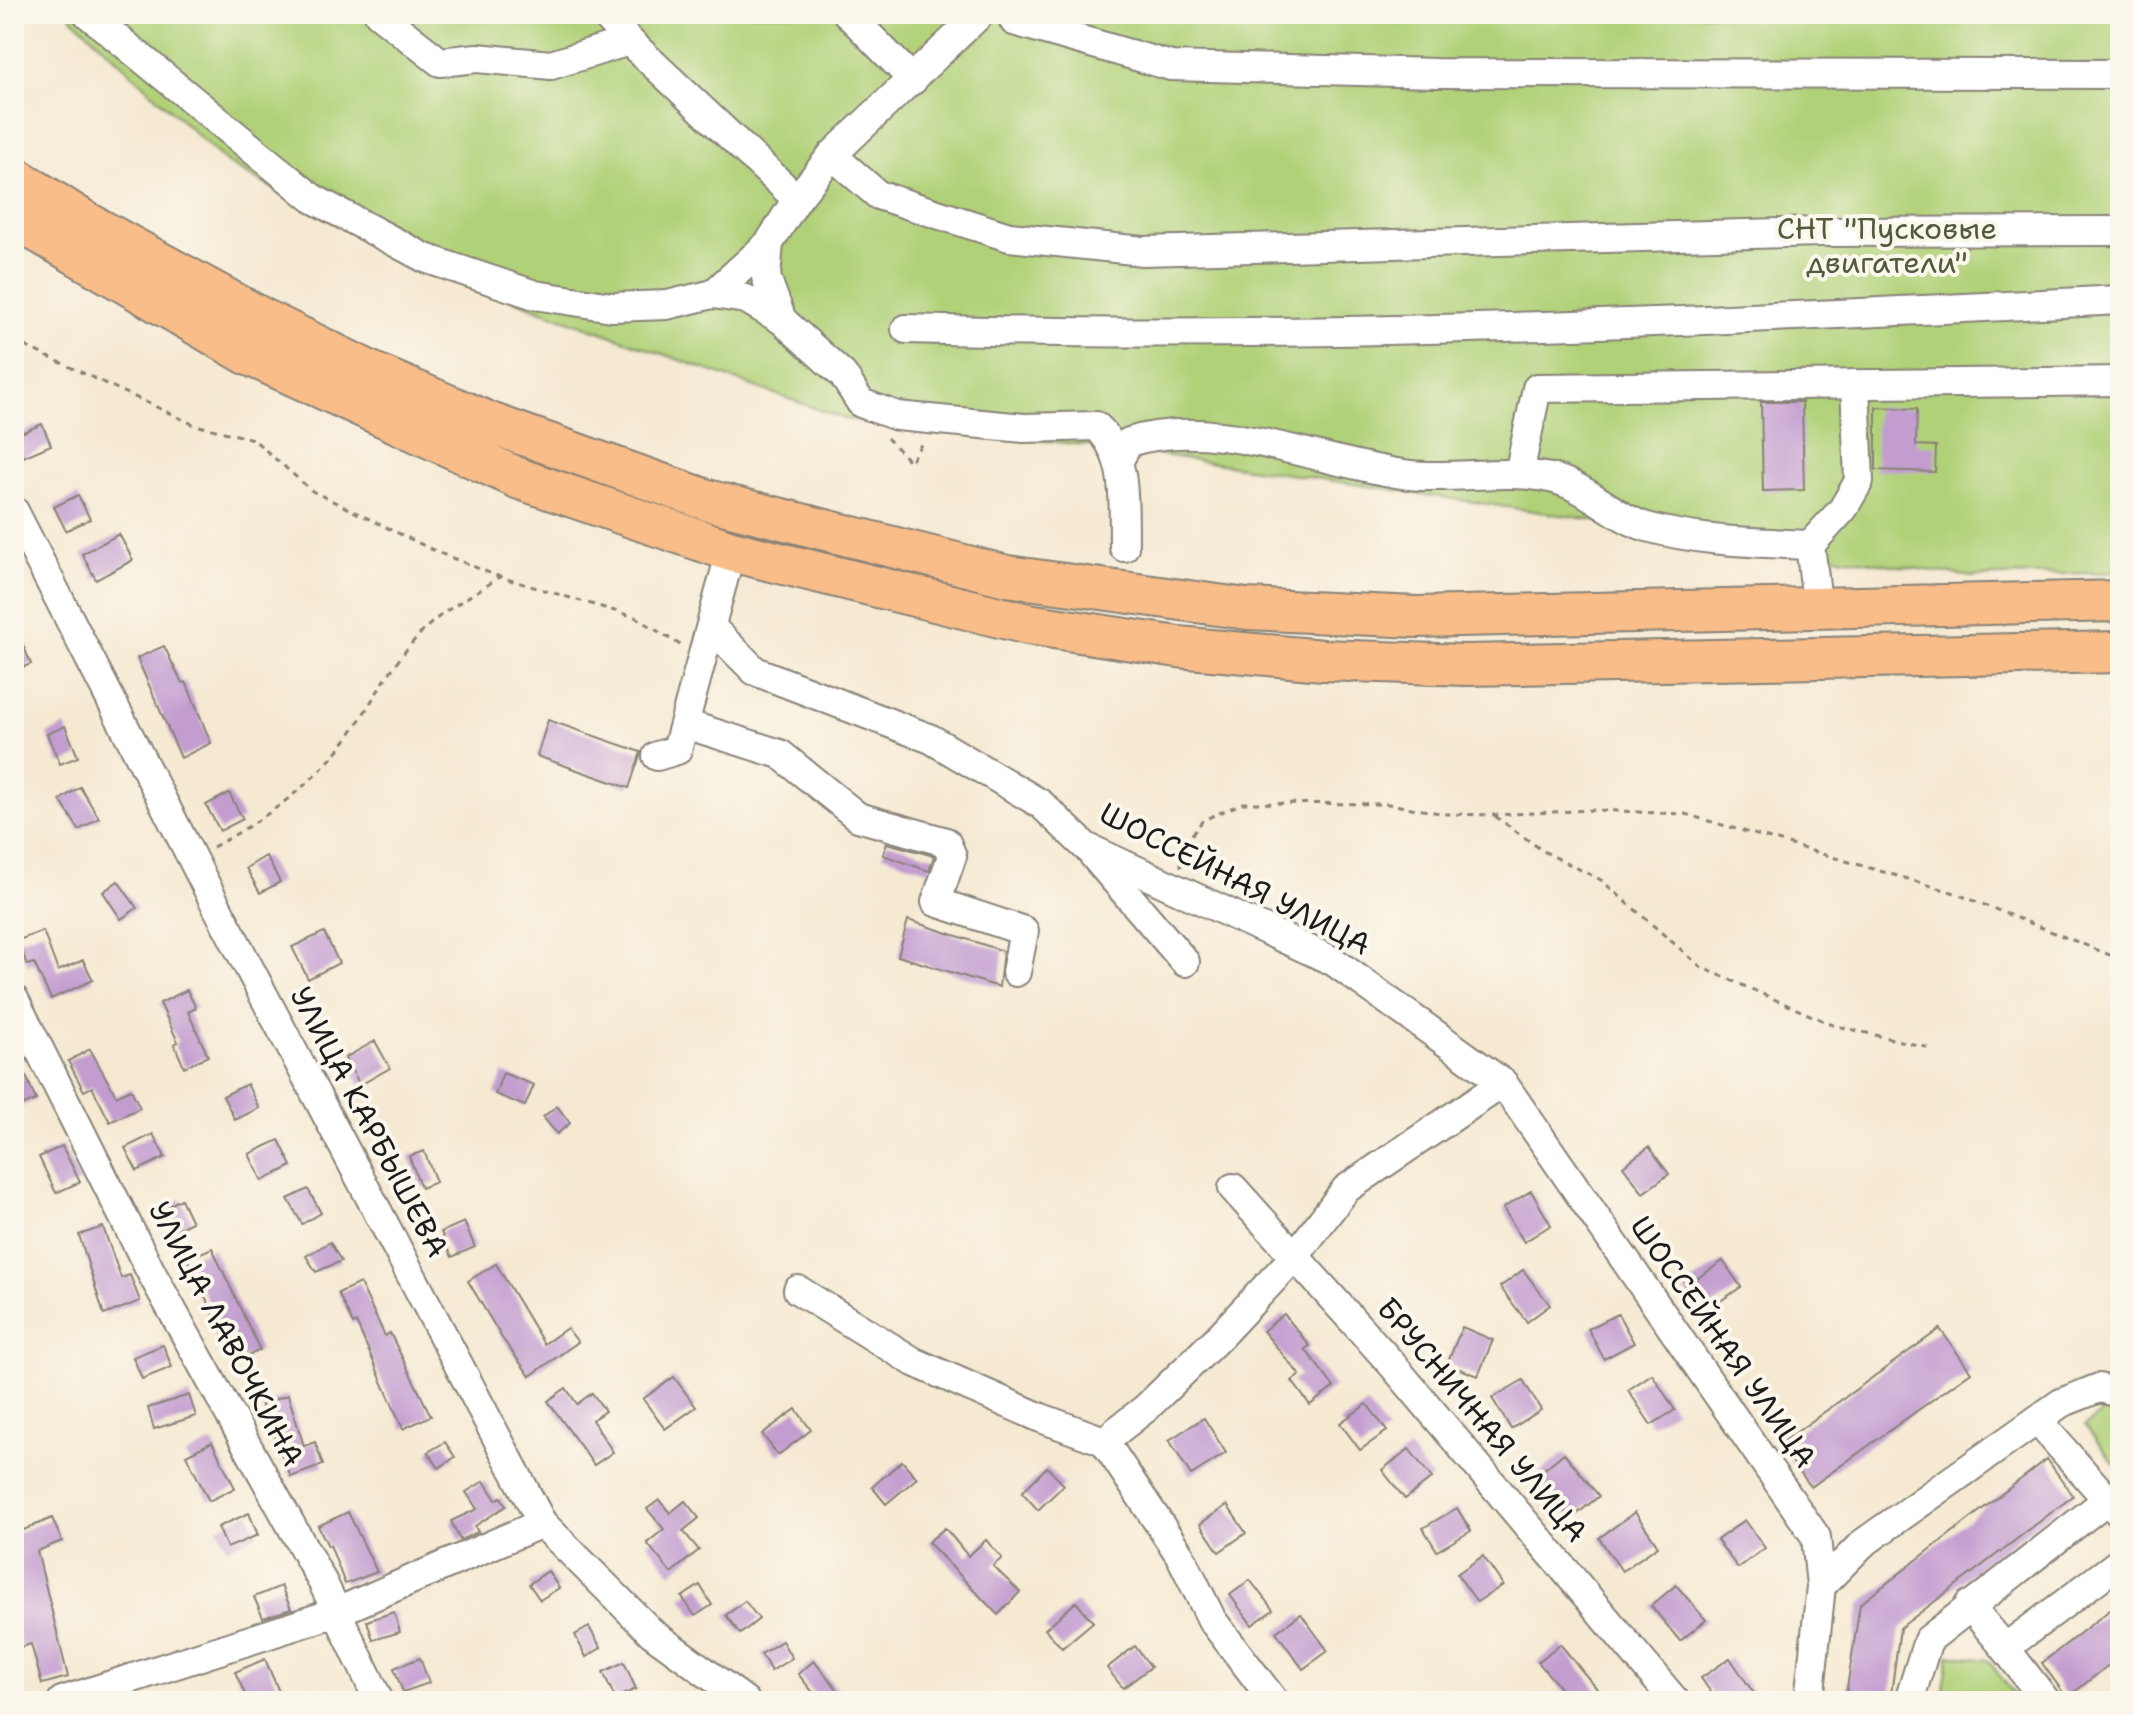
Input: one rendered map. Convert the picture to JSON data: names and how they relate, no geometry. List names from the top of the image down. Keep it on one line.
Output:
{"streets":{"street":["ШОССЕЙНАЯ УЛИЦА","УЛИЦА КАРБЫШЕВА","УЛИЦА ЛАВОЧКИНА","БРУСНИЧНАЯ УЛИЦА"]},"parks":["СНТ \"Пусковые двигатели\""]}
